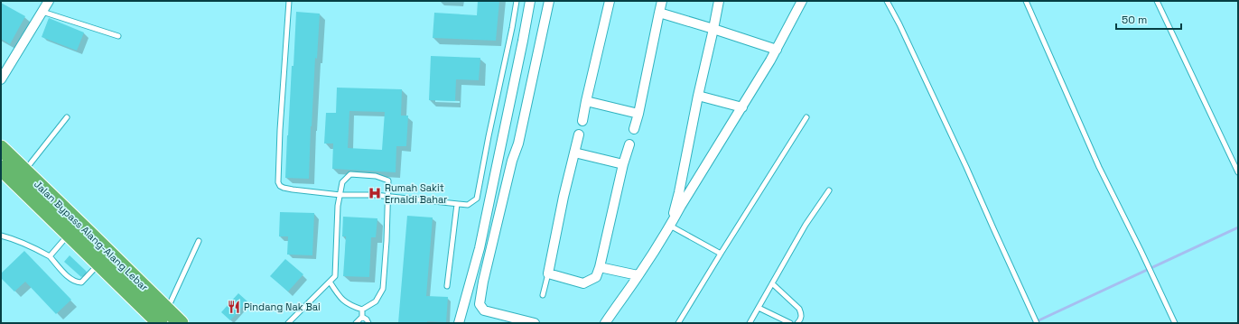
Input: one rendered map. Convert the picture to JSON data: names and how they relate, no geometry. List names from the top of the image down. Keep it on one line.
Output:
{"streets":{"highway":["Jalan Bypass Alang-Alang Lebar"]},"places":{"hospital":["Rumah Sakit Ernaldi Bahar"],"restaurant":["Pindang Nak Bai"]},"scale_bar":"50 m"}
